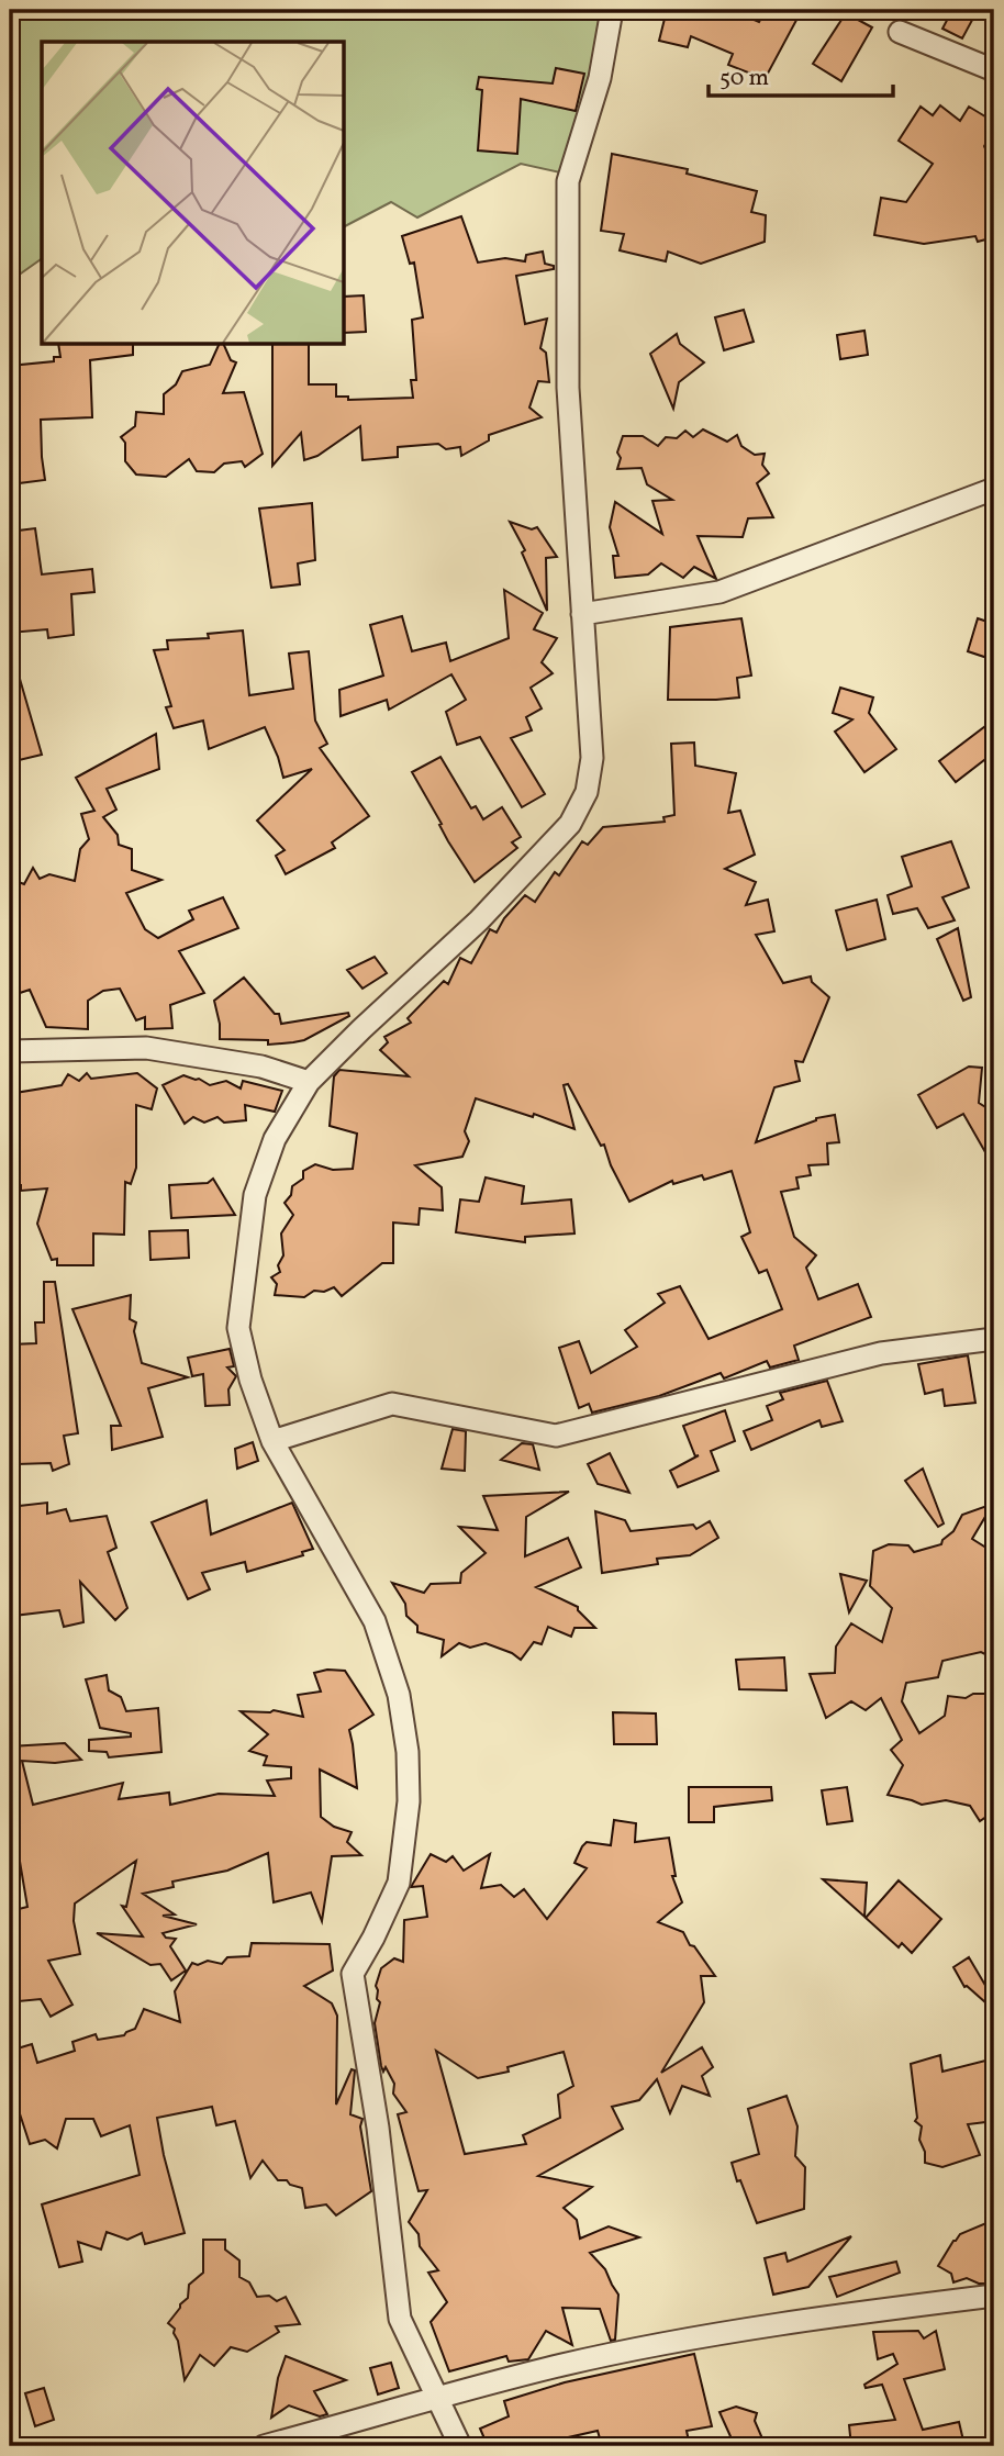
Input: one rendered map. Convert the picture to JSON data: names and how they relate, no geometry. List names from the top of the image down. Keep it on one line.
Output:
{"scale_bar":"50 m"}
